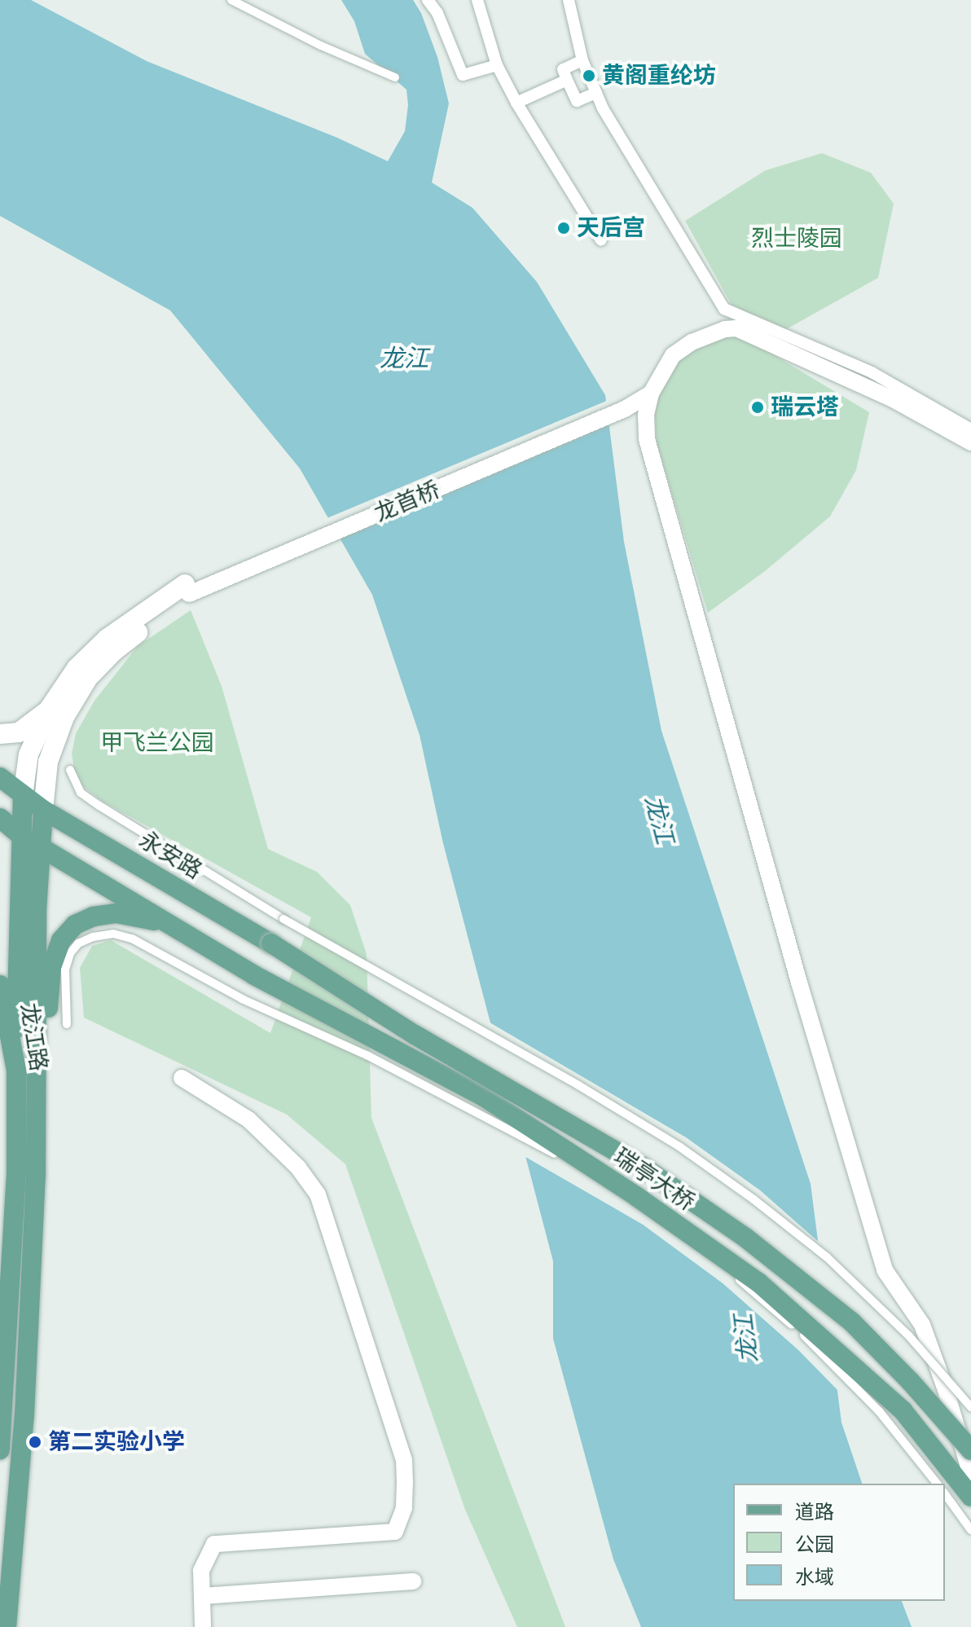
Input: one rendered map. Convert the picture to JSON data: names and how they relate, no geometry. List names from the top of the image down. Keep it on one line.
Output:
{"streets":{"main road":["永安路","龙江路","瑞亭大桥"],"street":["龙首桥"]},"crossings":[["永安路","龙江路"],["永安路","瑞亭大桥"]],"water":["龙江"],"parks":["烈士陵园","甲飞兰公园"],"places":["黄阁重纶坊","天后宫","瑞云塔","第二实验小学"],"legend":["道路","公园","水域"]}
